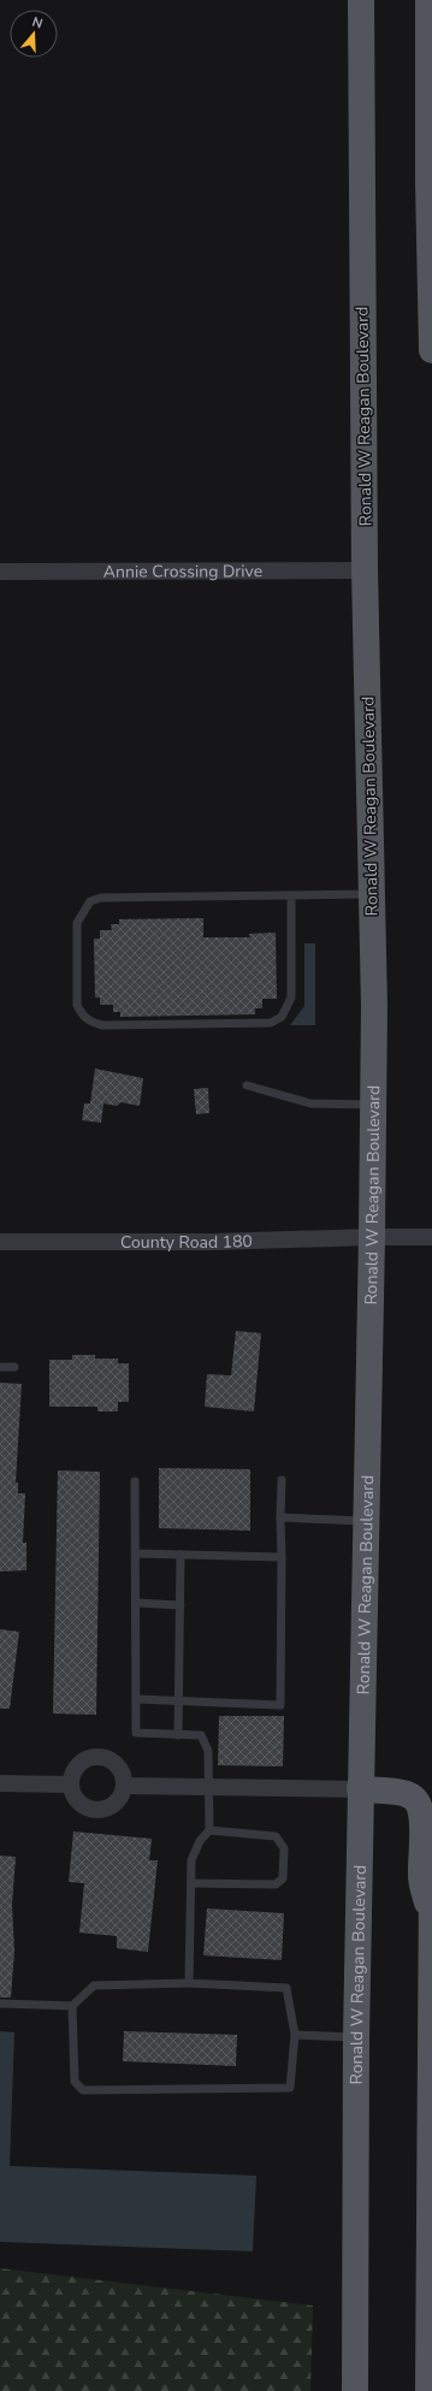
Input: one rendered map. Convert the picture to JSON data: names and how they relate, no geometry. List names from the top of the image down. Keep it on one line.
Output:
{"streets":{"main road":["Ronald W Reagan Boulevard"],"street":["Annie Crossing Drive","County Road 180"]},"crossings":[["Ronald W Reagan Boulevard","Annie Crossing Drive"],["Ronald W Reagan Boulevard","County Road 180"]],"north":"top"}
